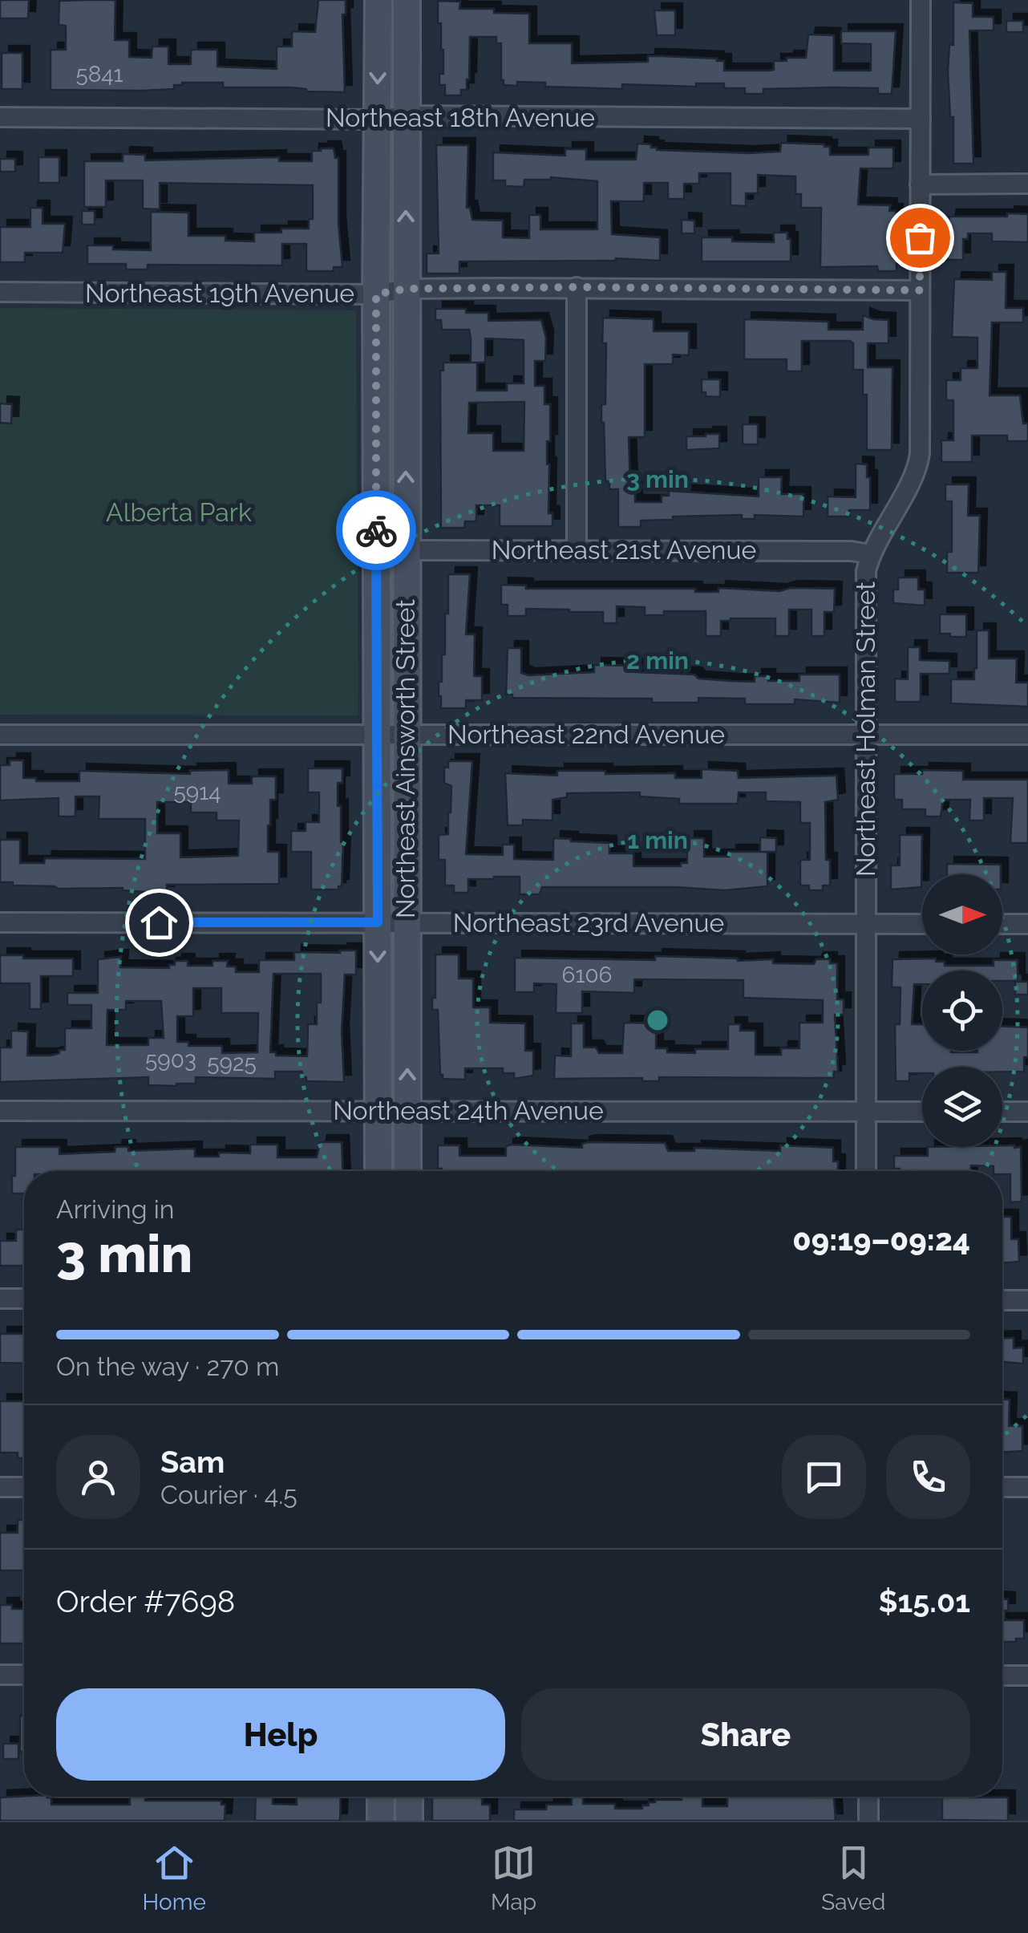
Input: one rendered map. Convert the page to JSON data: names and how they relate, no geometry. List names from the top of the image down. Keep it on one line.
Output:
{"streets":{"street":["Northeast 18th Avenue","Northeast 19th Avenue","Northeast 21st Avenue","Northeast Holman Street","Northeast 22nd Avenue","Northeast Ainsworth Street","Northeast 23rd Avenue","Northeast 24th Avenue"]},"crossings":[["Northeast 18th Avenue","Northeast Holman Street"],["Northeast 18th Avenue","Northeast Ainsworth Street"],["Northeast 19th Avenue","Northeast Holman Street"],["Northeast 19th Avenue","Northeast Ainsworth Street"],["Northeast 21st Avenue","Northeast Holman Street"],["Northeast 21st Avenue","Northeast Ainsworth Street"],["Northeast Holman Street","Northeast 22nd Avenue"],["Northeast Holman Street","Northeast 23rd Avenue"],["Northeast Holman Street","Northeast 24th Avenue"],["Northeast 22nd Avenue","Northeast Ainsworth Street"],["Northeast Ainsworth Street","Northeast 23rd Avenue"],["Northeast Ainsworth Street","Northeast 24th Avenue"]],"parks":["Alberta Park"],"house_numbers":["5841","5914","6106","5903","5925"],"north":"right","page":{"heading":["3 min","Arriving in","09:19–09:24"],"panel":["Sam","Courier · 4.5","Order #7698","$15.01"],"bar":"On the way · 270 m","buttons":["Help","Share"],"tabs":["Home","Map","Saved"]},"rings":["3 min","2 min","1 min"]}
